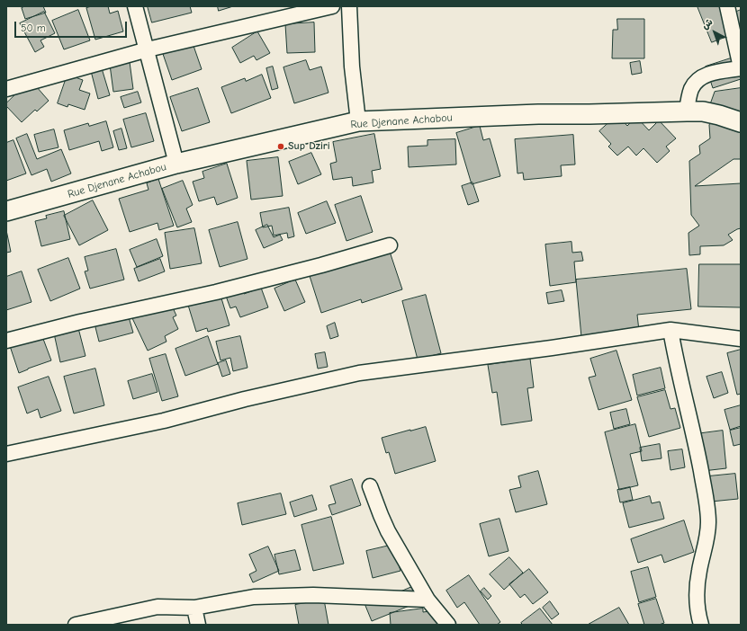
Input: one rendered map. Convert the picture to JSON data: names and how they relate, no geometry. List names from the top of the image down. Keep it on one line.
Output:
{"streets":{"main road":["Rue Djenane Achabou"]},"places":["Sup Dziri"],"scale_bar":"50 m","north":"top left"}
